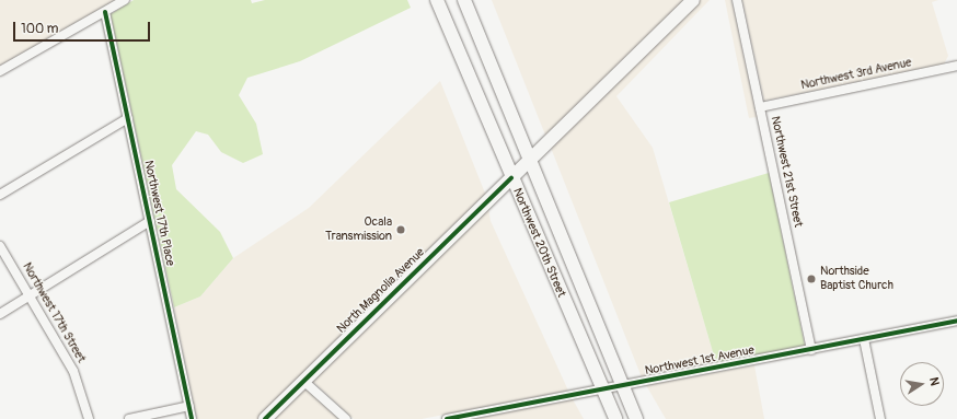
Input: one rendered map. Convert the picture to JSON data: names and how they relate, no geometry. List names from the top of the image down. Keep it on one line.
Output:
{"streets":{"main road":["Northwest 20th Street","North Magnolia Avenue"],"street":["Northwest 3rd Avenue","Northwest 21st Street","Northwest 17th Place","Northwest 17th Street","Northwest 1st Avenue"]},"crossings":[["Northwest 3rd Avenue","Northwest 21st Street"],["Northwest 21st Street","Northwest 1st Avenue"],["Northwest 20th Street","North Magnolia Avenue"],["Northwest 20th Street","Northwest 1st Avenue"]],"places":["Ocala Transmission","Northside Baptist Church"],"scale_bar":"100 m","north":"right"}
